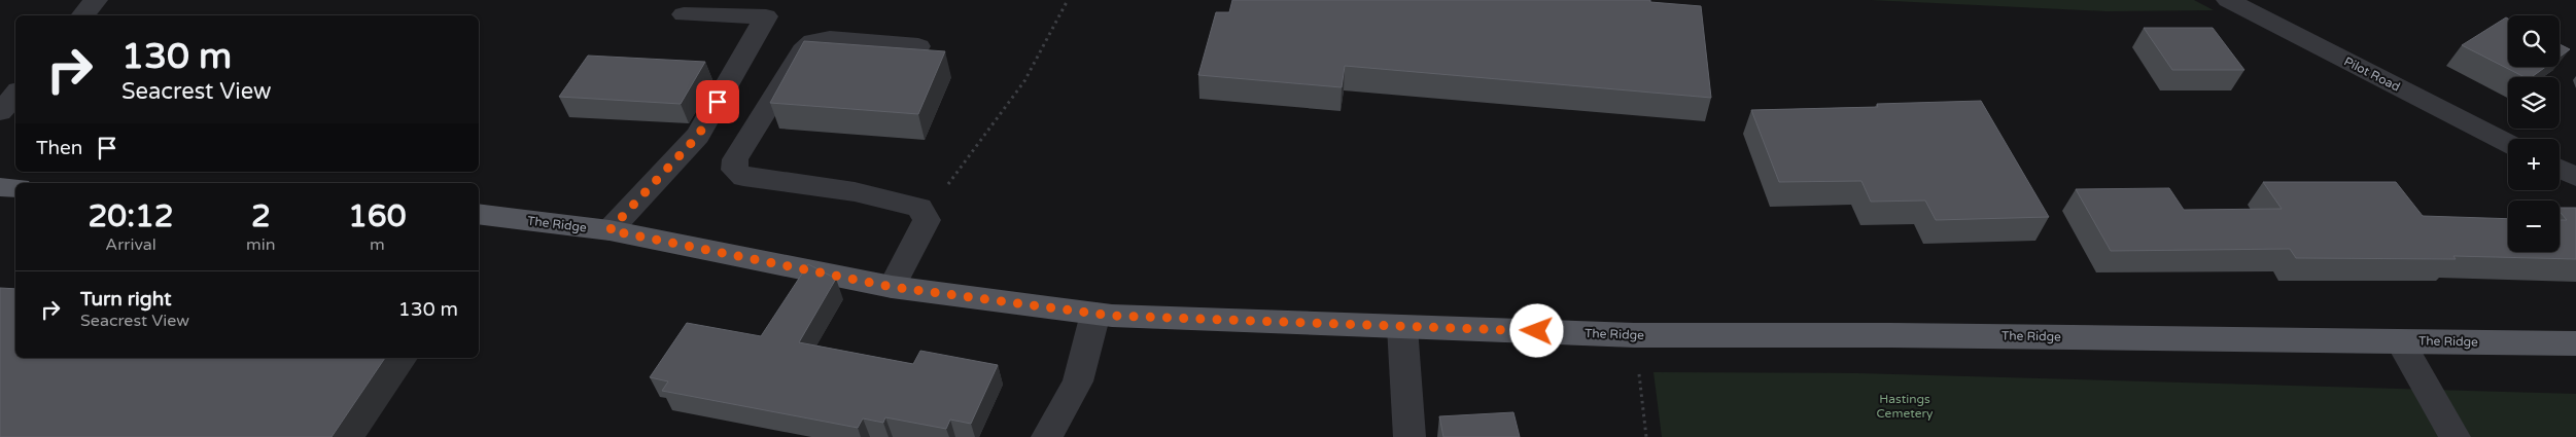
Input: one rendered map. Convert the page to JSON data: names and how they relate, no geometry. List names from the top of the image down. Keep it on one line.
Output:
{"streets":{"main road":["The Ridge"],"street":["Pilot Road"]},"parks":["Hastings Cemetery"],"page":{"map_buttons":["+","−"],"turn":["130 m","Seacrest View"],"then":"Then","eta":["20:12","Arrival","2","min","160","m"],"list":[{"name":"Turn right","note":"Seacrest View","value":"130 m"}]}}
